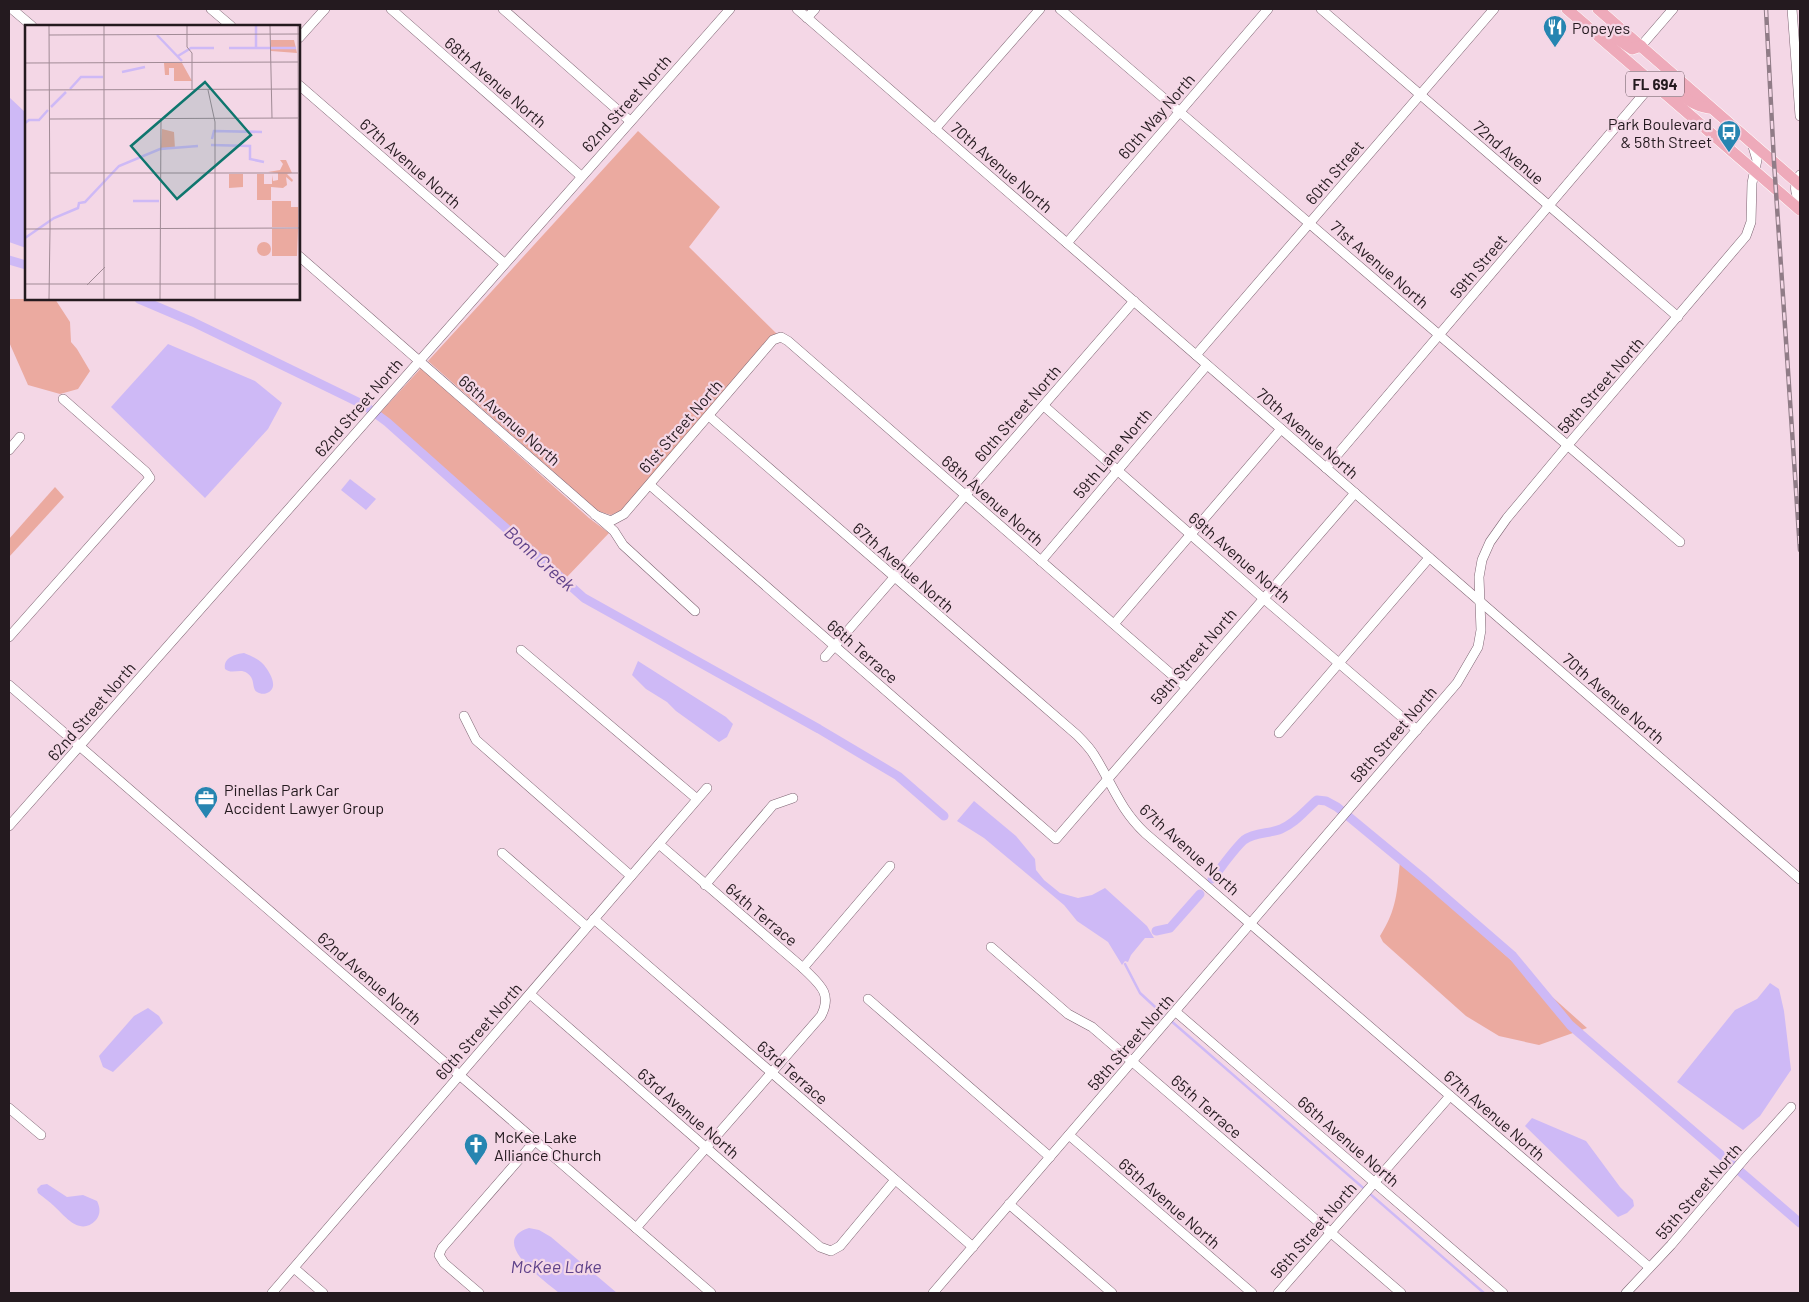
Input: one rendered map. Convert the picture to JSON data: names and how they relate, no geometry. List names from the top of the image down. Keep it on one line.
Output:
{"streets":{"main road":["FL 694"],"street":["68th Avenue North","62nd Street North","60th Way North","72nd Avenue","67th Avenue North","70th Avenue North","60th Street","71st Avenue North","59th Street","58th Street North","60th Street North","66th Avenue North","61st Street North","59th Lane North","69th Avenue North","66th Terrace","59th Street North","64th Terrace","62nd Avenue North","63rd Terrace","65th Terrace","63rd Avenue North","55th Street North","65th Avenue North","56th Street North"]},"crossings":[["68th Avenue North","62nd Street North"],["68th Avenue North","60th Street North"],["68th Avenue North","61st Street North"],["68th Avenue North","59th Lane North"],["68th Avenue North","59th Street North"],["FL 694","59th Street"],["FL 694","58th Street North"],["62nd Street North","67th Avenue North"],["62nd Street North","66th Avenue North"],["62nd Street North","62nd Avenue North"],["60th Way North","70th Avenue North"],["60th Way North","71st Avenue North"],["72nd Avenue","60th Street"],["72nd Avenue","59th Street"],["72nd Avenue","58th Street North"],["67th Avenue North","58th Street North"],["67th Avenue North","60th Street North"],["67th Avenue North","61st Street North"],["67th Avenue North","59th Street North"],["67th Avenue North","55th Street North"],["67th Avenue North","56th Street North"],["70th Avenue North","60th Street"],["70th Avenue North","59th Street"],["70th Avenue North","58th Street North"],["70th Avenue North","60th Street North"],["70th Avenue North","59th Lane North"],["70th Avenue North","59th Street North"],["60th Street","71st Avenue North"],["71st Avenue North","59th Street"],["71st Avenue North","58th Street North"],["58th Street North","66th Avenue North"],["58th Street North","69th Avenue North"],["58th Street North","63rd Terrace"],["58th Street North","65th Terrace"],["58th Street North","65th Avenue North"],["60th Street North","69th Avenue North"],["60th Street North","66th Terrace"],["60th Street North","64th Terrace"],["60th Street North","62nd Avenue North"],["60th Street North","63rd Terrace"],["60th Street North","63rd Avenue North"],["66th Avenue North","61st Street North"],["66th Avenue North","56th Street North"],["61st Street North","66th Terrace"],["59th Lane North","69th Avenue North"],["69th Avenue North","59th Street North"],["66th Terrace","59th Street North"],["64th Terrace","63rd Terrace"],["63rd Terrace","63rd Avenue North"],["65th Terrace","56th Street North"]],"water":["Bonn Creek","McKee Lake"],"places":{"restaurant":["Popeyes"],"bus stop":["Park Boulevard & 58th Street"],"office":["Pinellas Park Car Accident Lawyer Group"],"church":["McKee Lake Alliance Church"]}}
